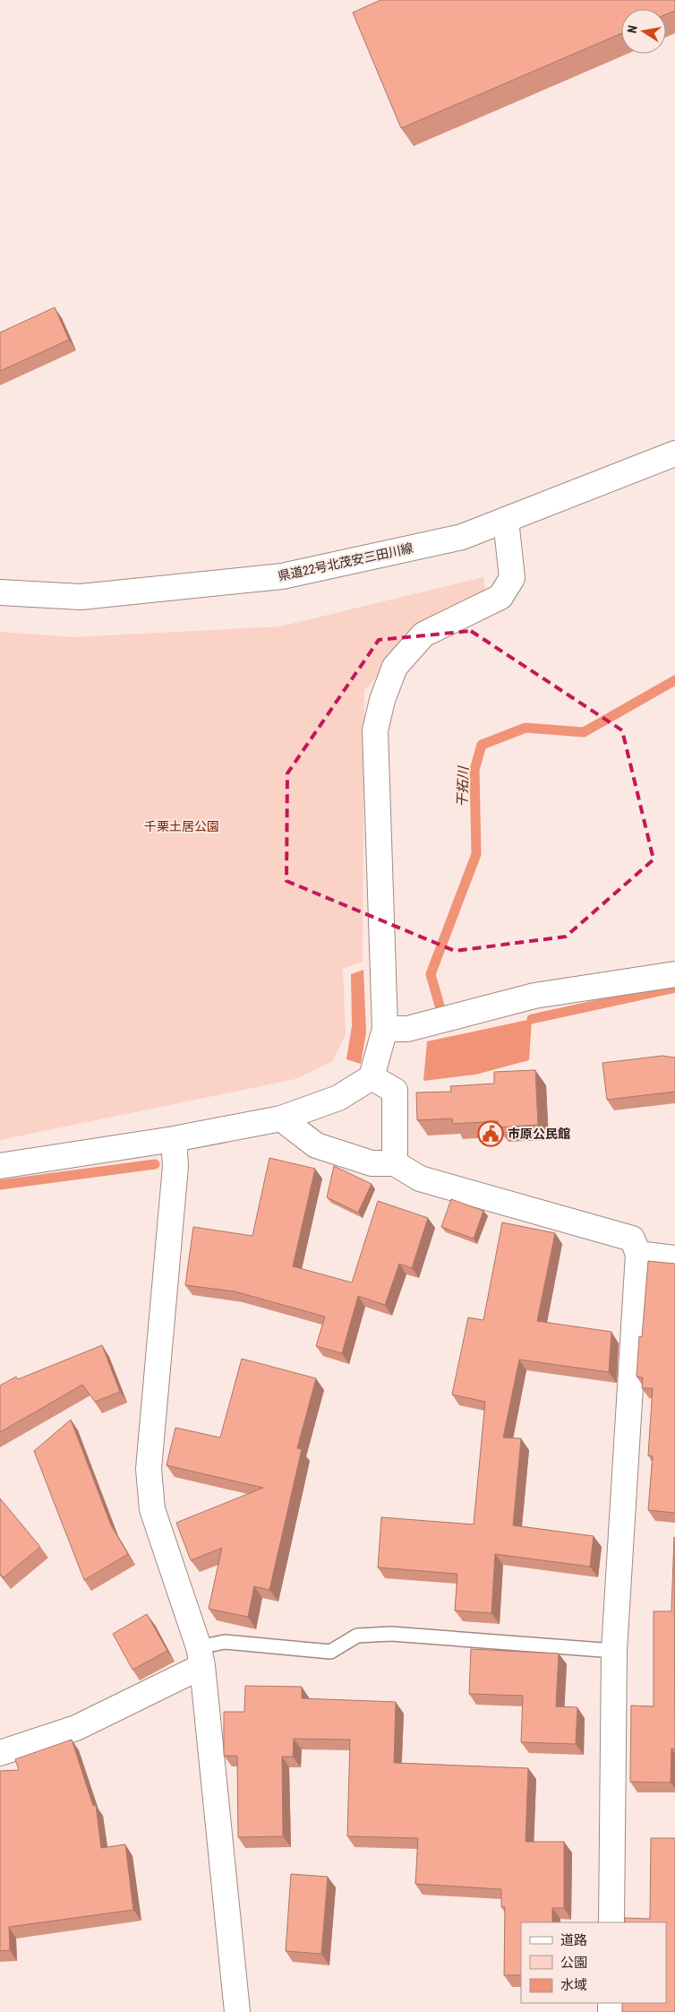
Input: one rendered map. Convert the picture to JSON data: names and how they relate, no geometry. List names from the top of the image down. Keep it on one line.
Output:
{"streets":{"street":["県道22号北茂安三田川線"]},"water":["干拓川"],"parks":["千栗土居公園"],"places":{"public building":["市原公民館"]},"legend":["道路","公園","水域"],"north":"left"}
